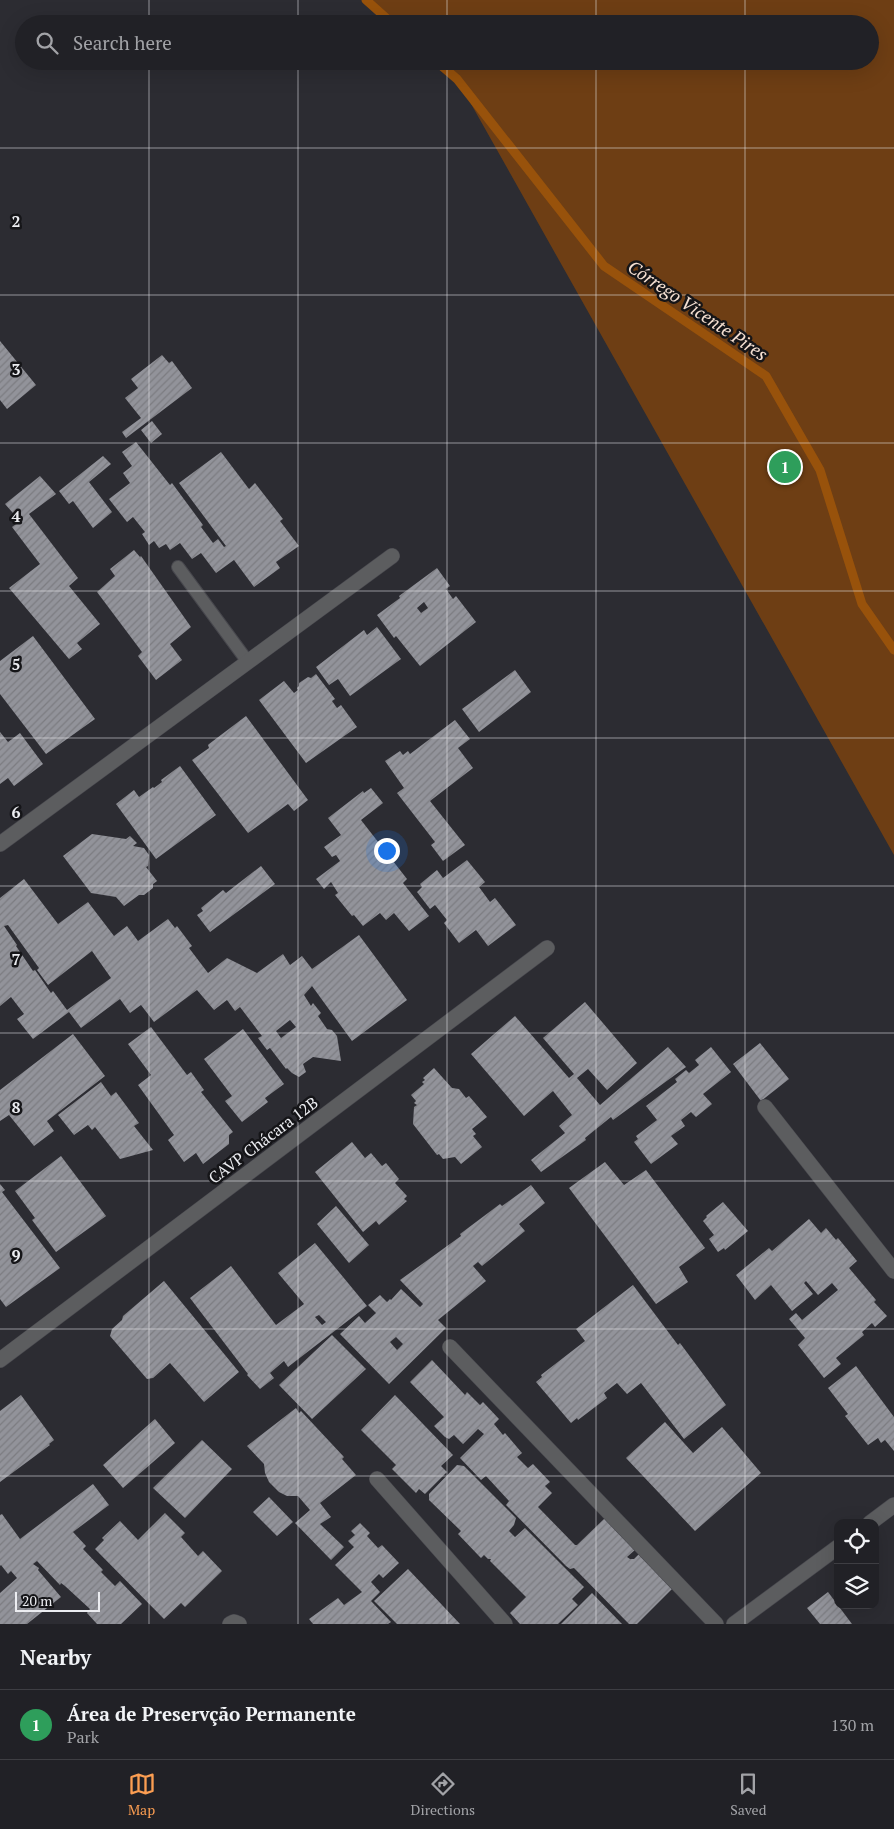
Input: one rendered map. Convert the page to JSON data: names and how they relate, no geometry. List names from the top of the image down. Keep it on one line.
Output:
{"streets":{"street":["CAVP Chácara 12B"]},"water":["Córrego Vicente Pires"],"scale_bar":"20 m","page":{"search":"Search here","pins":"1","scale":"20 m","heading":"Nearby","list":[{"mark":"1","name":"Área de Preservção Permanente","note":"Park","value":"130 m"}],"nav":["Map","Directions","Saved"]},"grid":{"rows":["2","3","4","5","6","7","8","9"]}}
